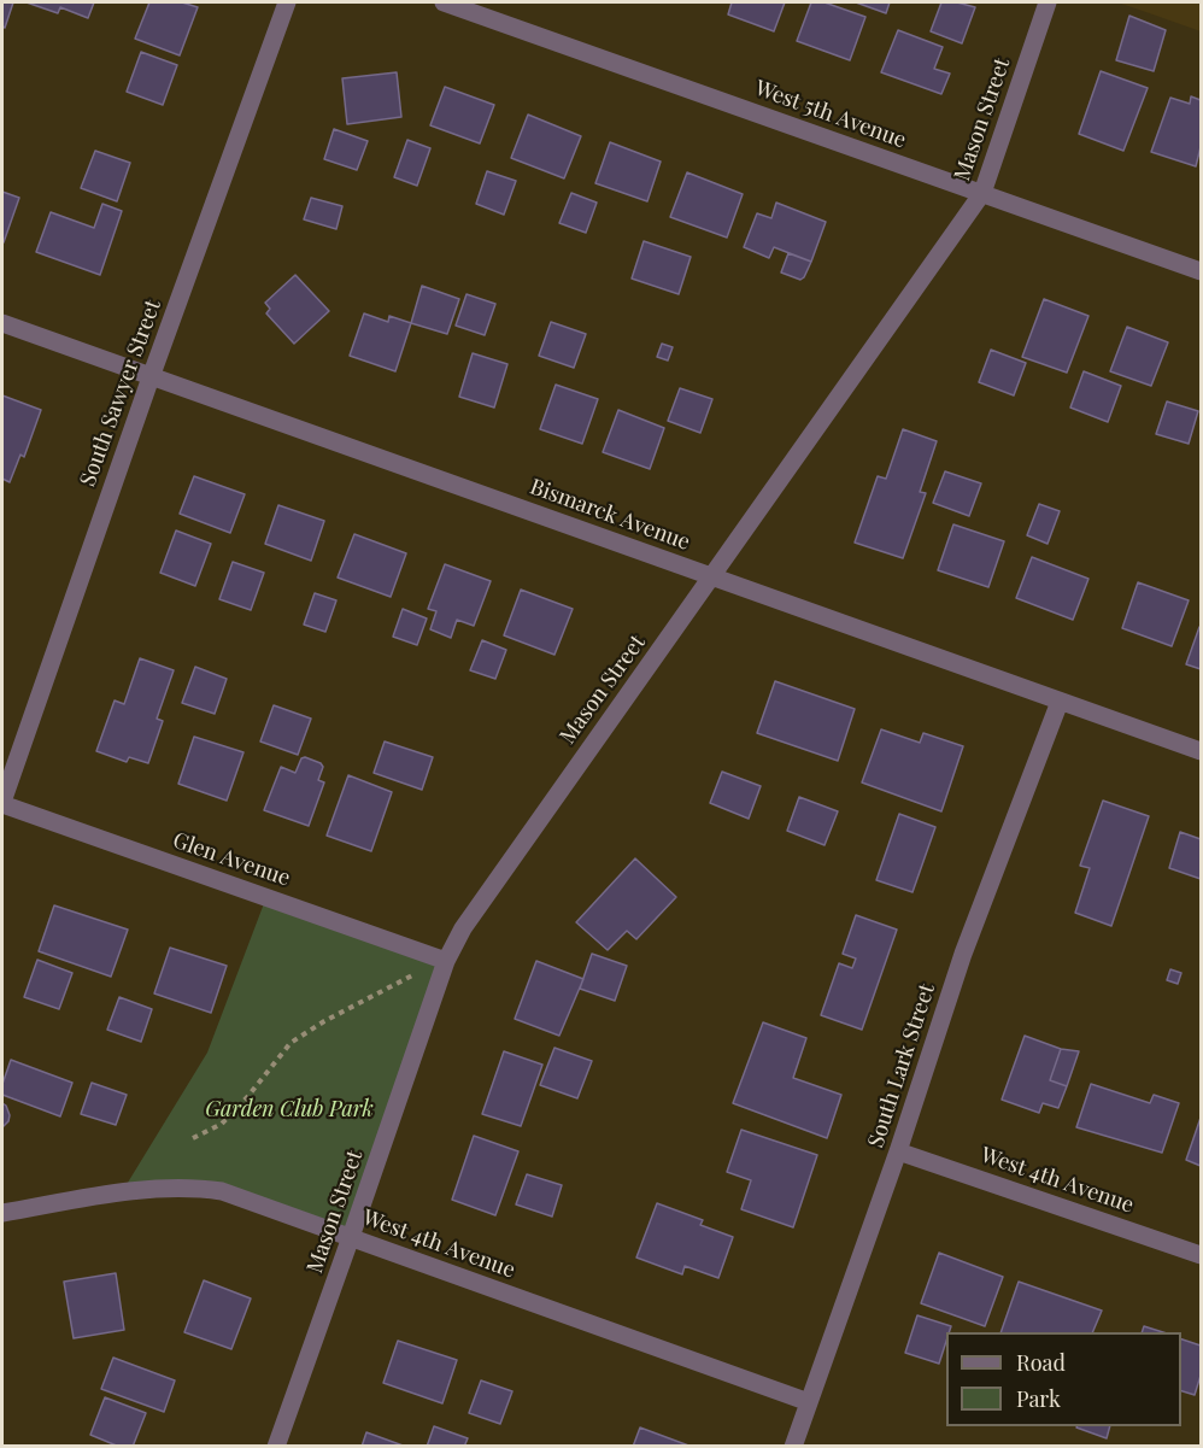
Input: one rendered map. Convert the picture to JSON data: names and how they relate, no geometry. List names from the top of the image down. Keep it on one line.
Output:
{"streets":{"street":["West 5th Avenue","Mason Street","South Sawyer Street","Bismarck Avenue","Glen Avenue","South Lark Street","West 4th Avenue"]},"crossings":[["West 5th Avenue","Mason Street"],["Mason Street","Bismarck Avenue"],["Mason Street","Glen Avenue"],["Mason Street","West 4th Avenue"],["South Sawyer Street","Bismarck Avenue"],["South Sawyer Street","Glen Avenue"],["Bismarck Avenue","South Lark Street"],["South Lark Street","West 4th Avenue"]],"parks":["Garden Club Park"],"legend":["Road","Park"]}
